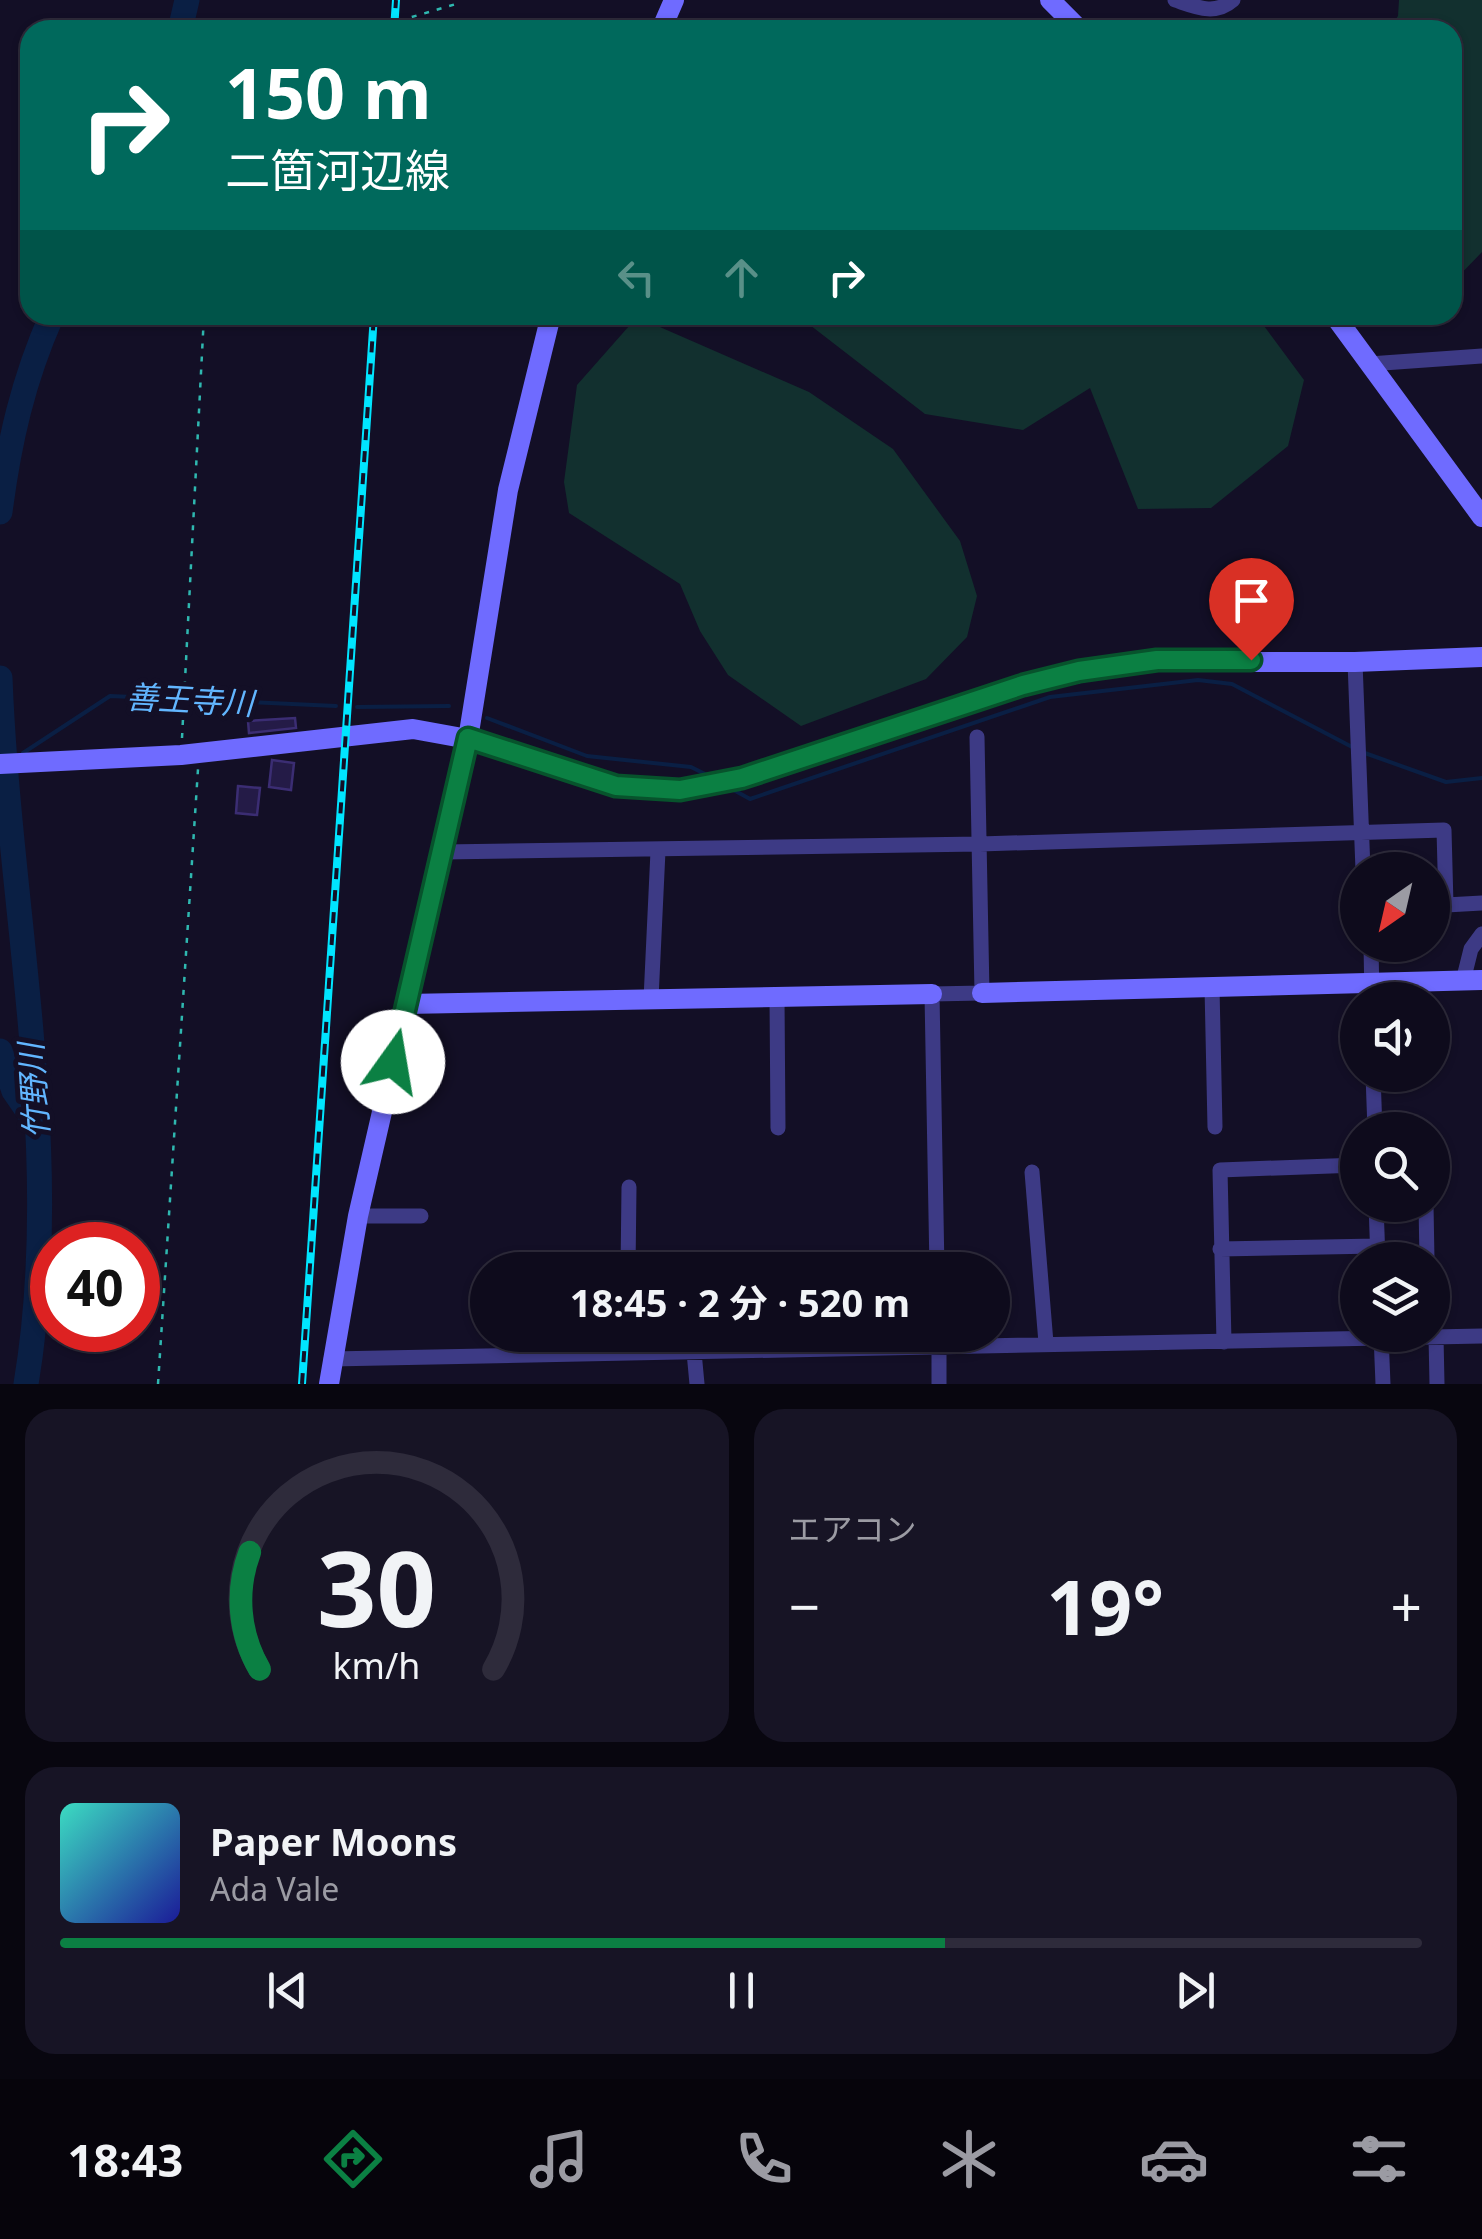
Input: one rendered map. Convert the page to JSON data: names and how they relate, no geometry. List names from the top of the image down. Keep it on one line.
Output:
{"water":["善王寺川","竹野川"],"north":"bottom left","page":{"turn":["150 m","二箇河辺線"],"limit":"40","trip":"18:45 · 2 分 · 520 m","tile":"エアコン","heat":["−","19°","+"],"song":["Paper Moons","Ada Vale"],"tabs":"18:43","gauge":["30","km/h"]}}
